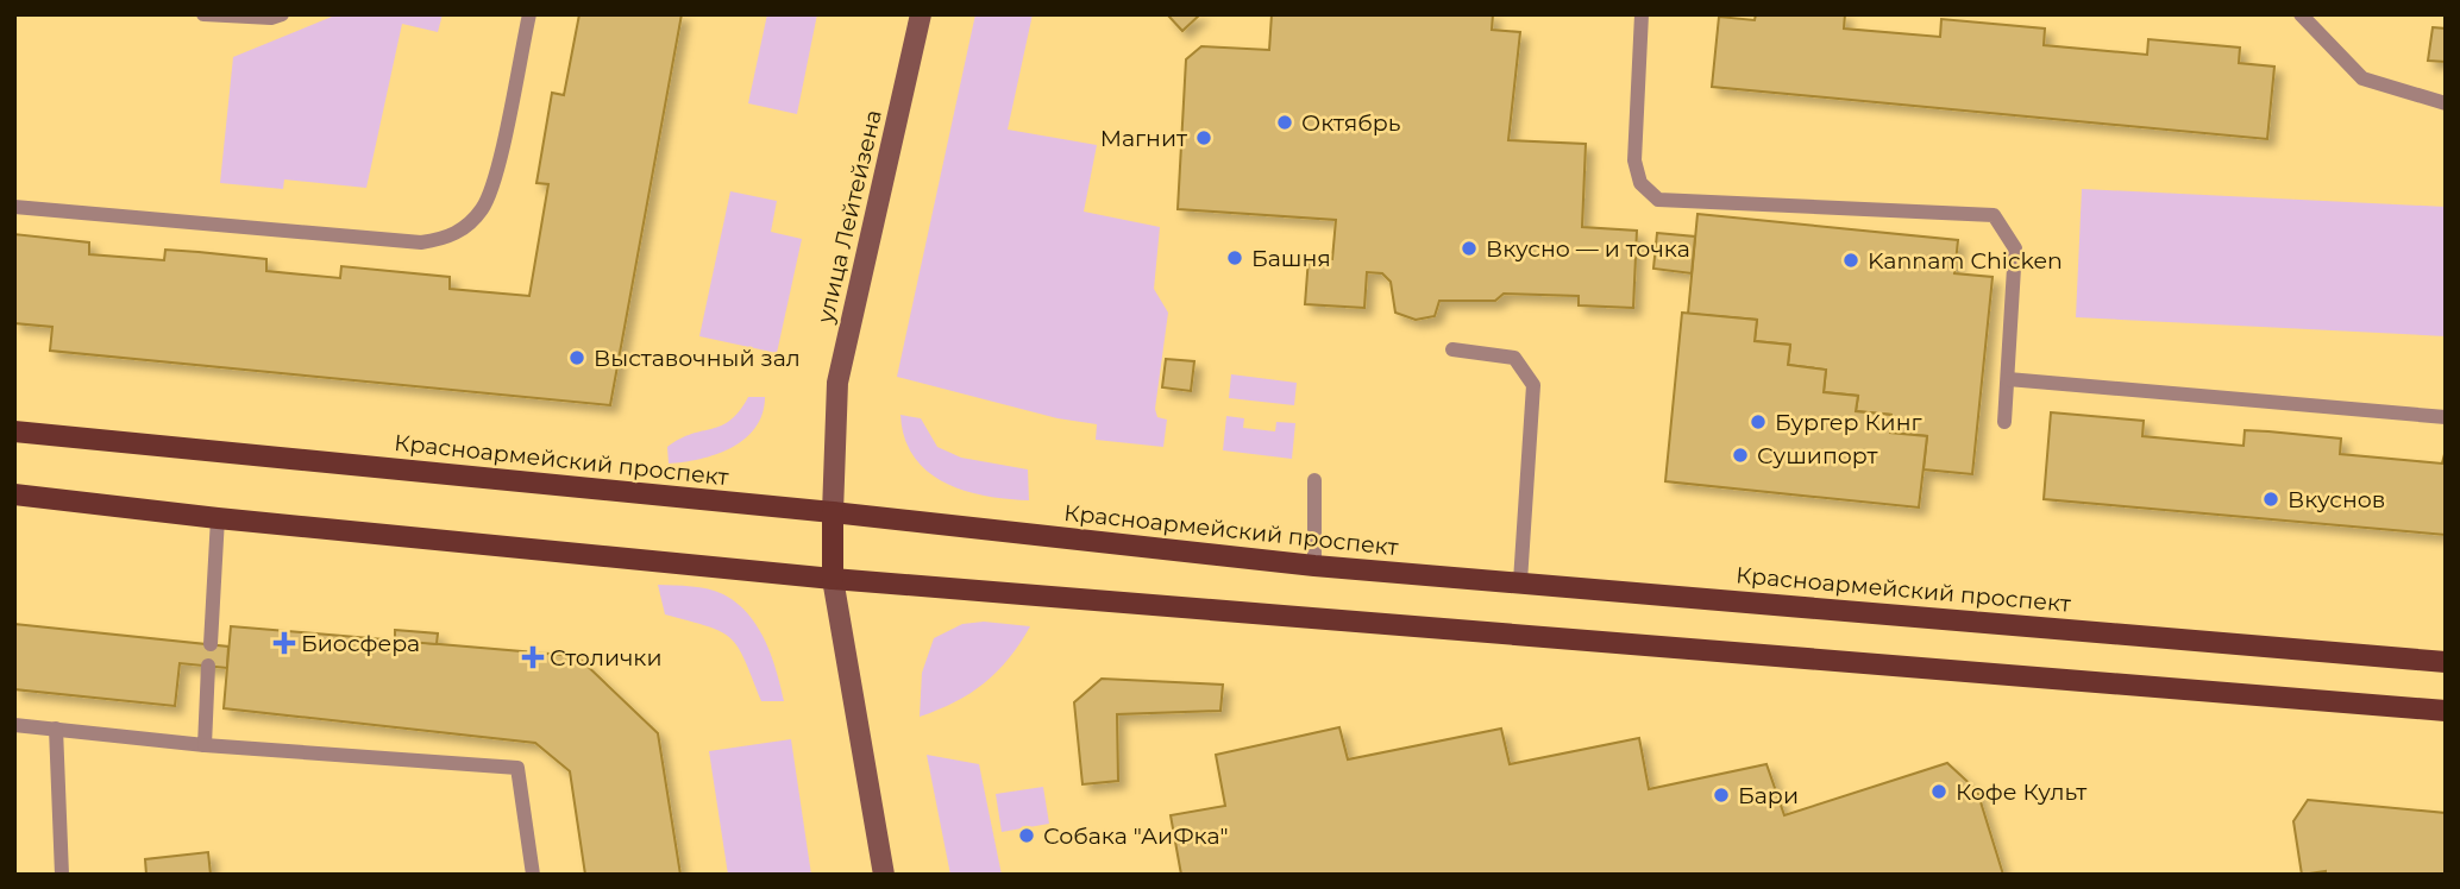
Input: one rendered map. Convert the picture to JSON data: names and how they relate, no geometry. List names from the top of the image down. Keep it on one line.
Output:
{"streets":{"main road":["улица Лейтейзена","Красноармейский проспект"]},"crossings":[["улица Лейтейзена","Красноармейский проспект"]],"places":{"other":["Октябрь","Магнит","Вкусно — и точка","Башня","Kannam Chicken","Выставочный зал","Бургер Кинг","Сушипорт","Вкуснов","Кофе Культ","Бари","Собака \"АиФка\""],"health":["Биосфера","Столички"]}}
